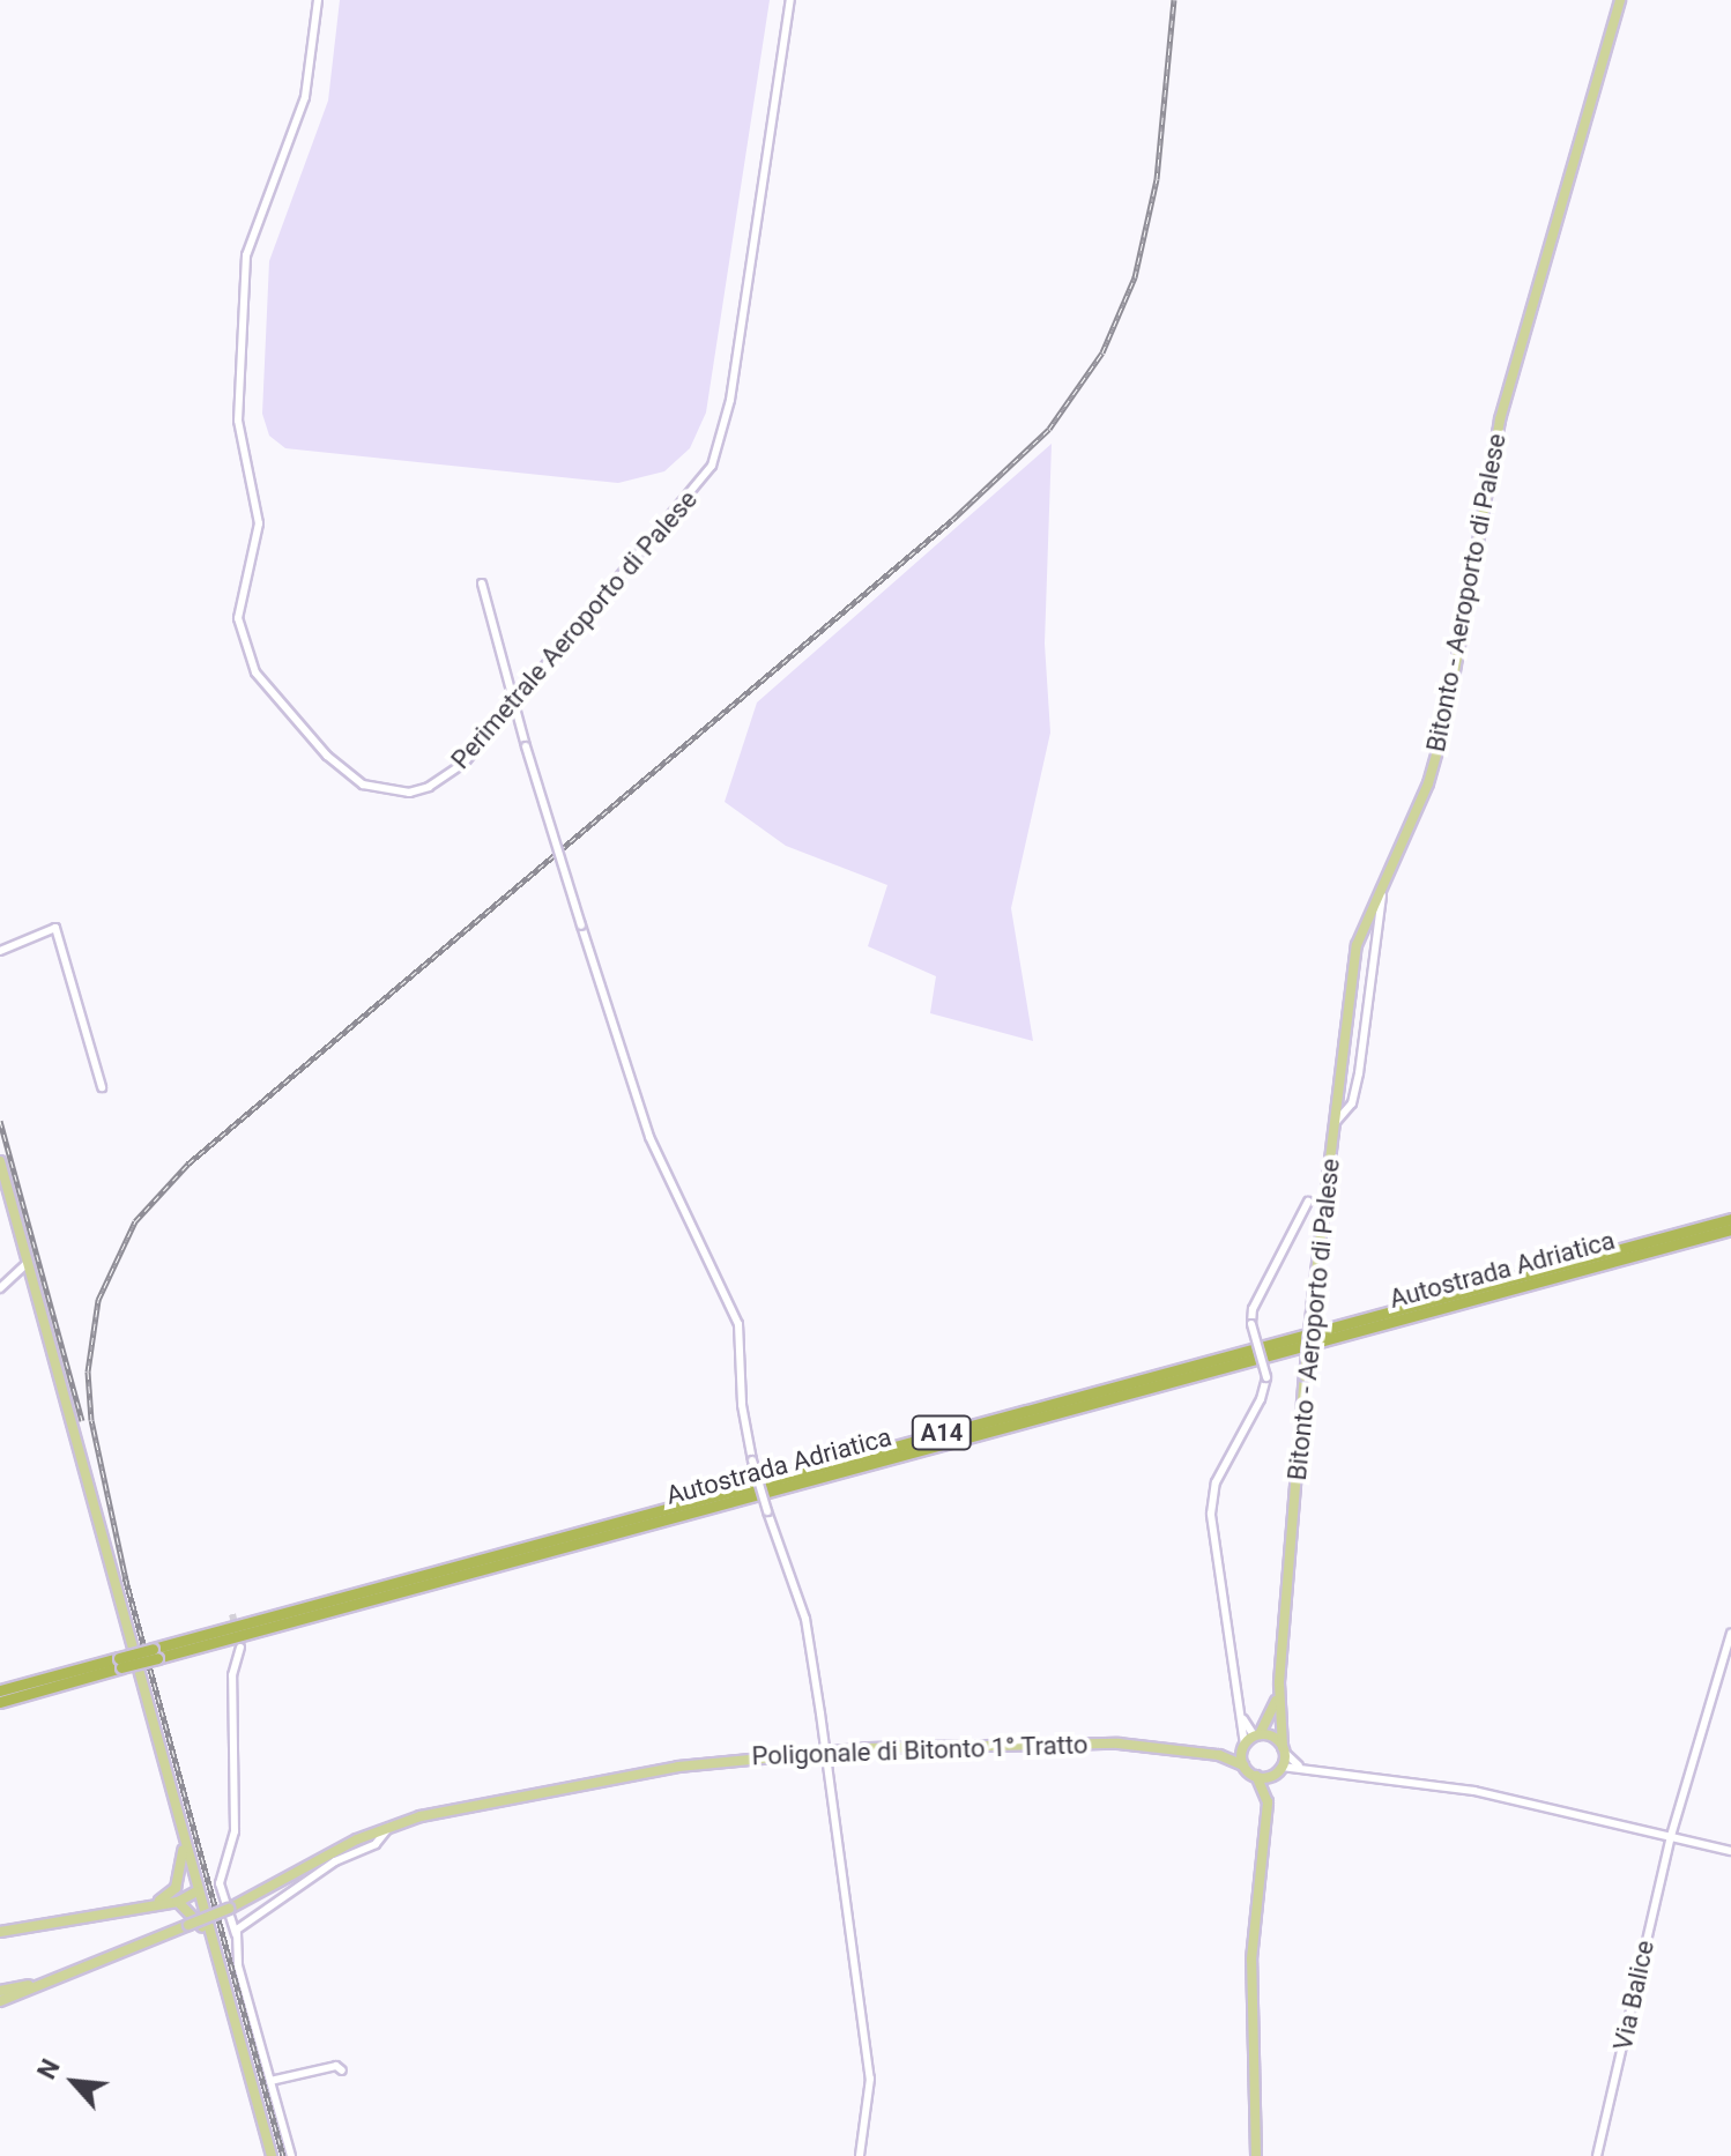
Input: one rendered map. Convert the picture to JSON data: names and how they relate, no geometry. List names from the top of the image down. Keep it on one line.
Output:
{"streets":{"highway":["Autostrada Adriatica","A14"],"main road":["Bitonto - Aeroporto di Palese","Poligonale di Bitonto 1° Tratto"],"street":["Perimetrale Aeroporto di Palese","Via Balice"]},"north":"top left"}
